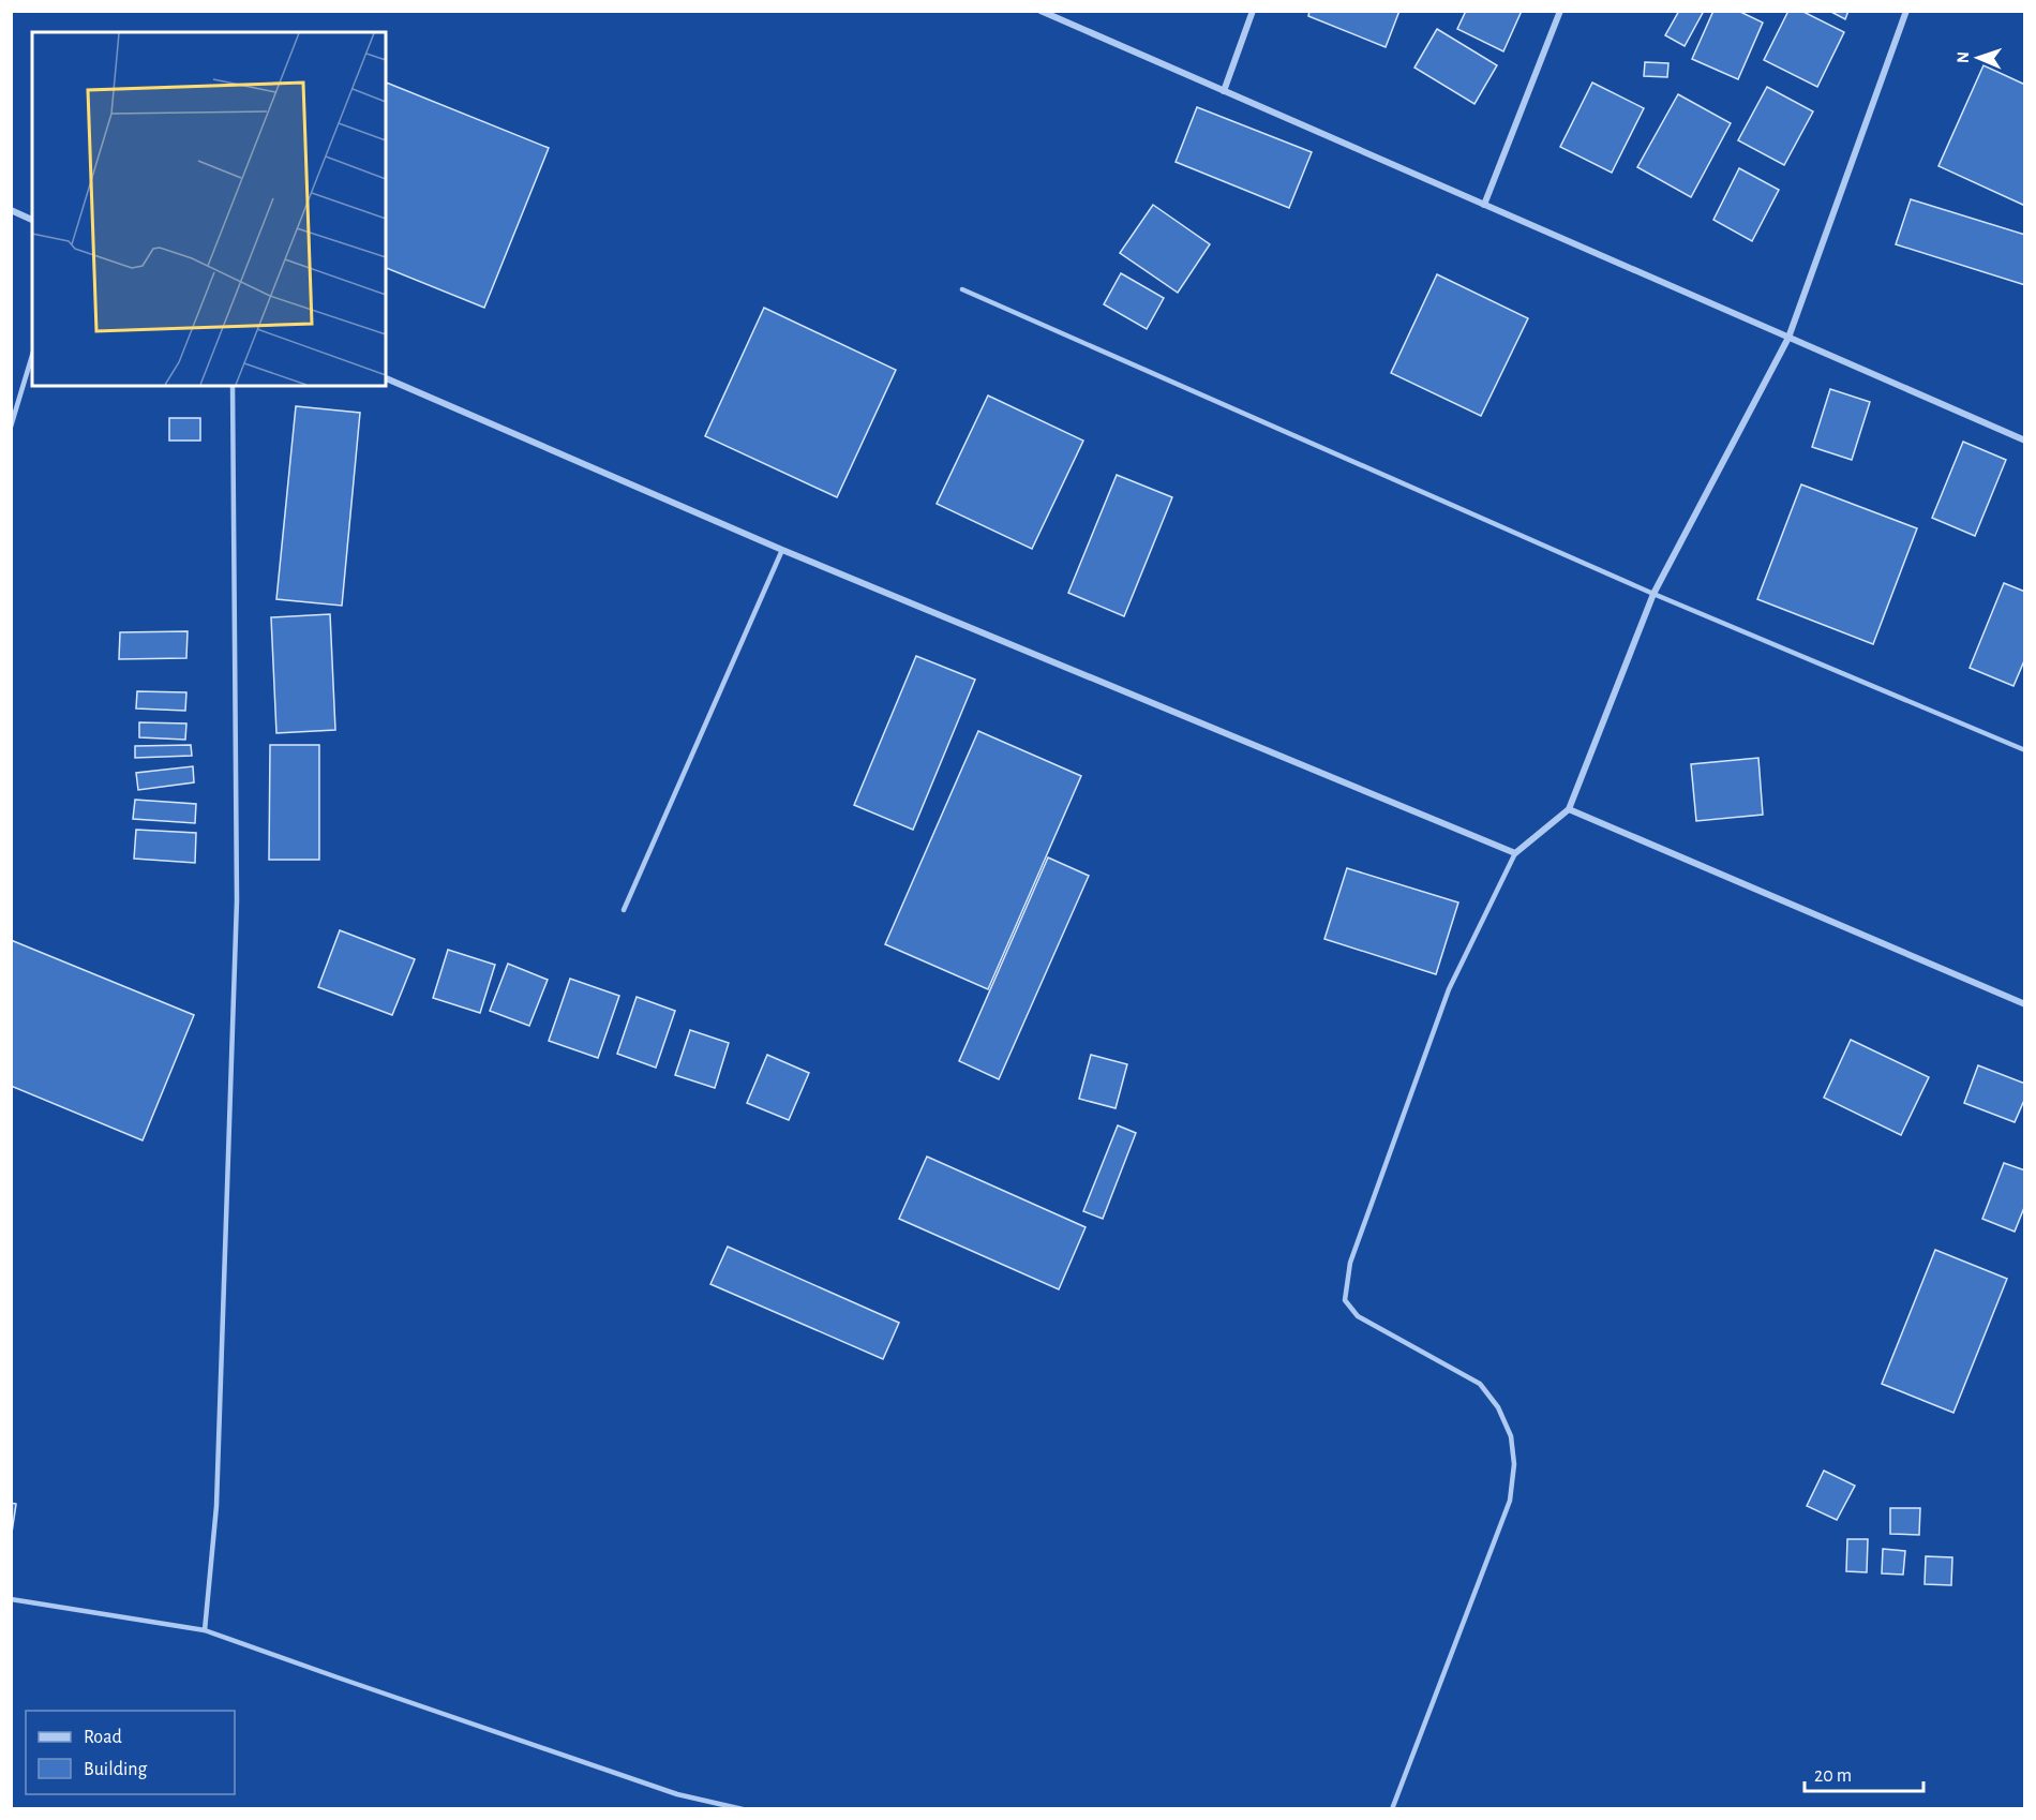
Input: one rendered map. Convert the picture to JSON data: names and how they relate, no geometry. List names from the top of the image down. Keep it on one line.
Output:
{"legend":["Road","Building"],"scale_bar":"20 m","north":"left"}
